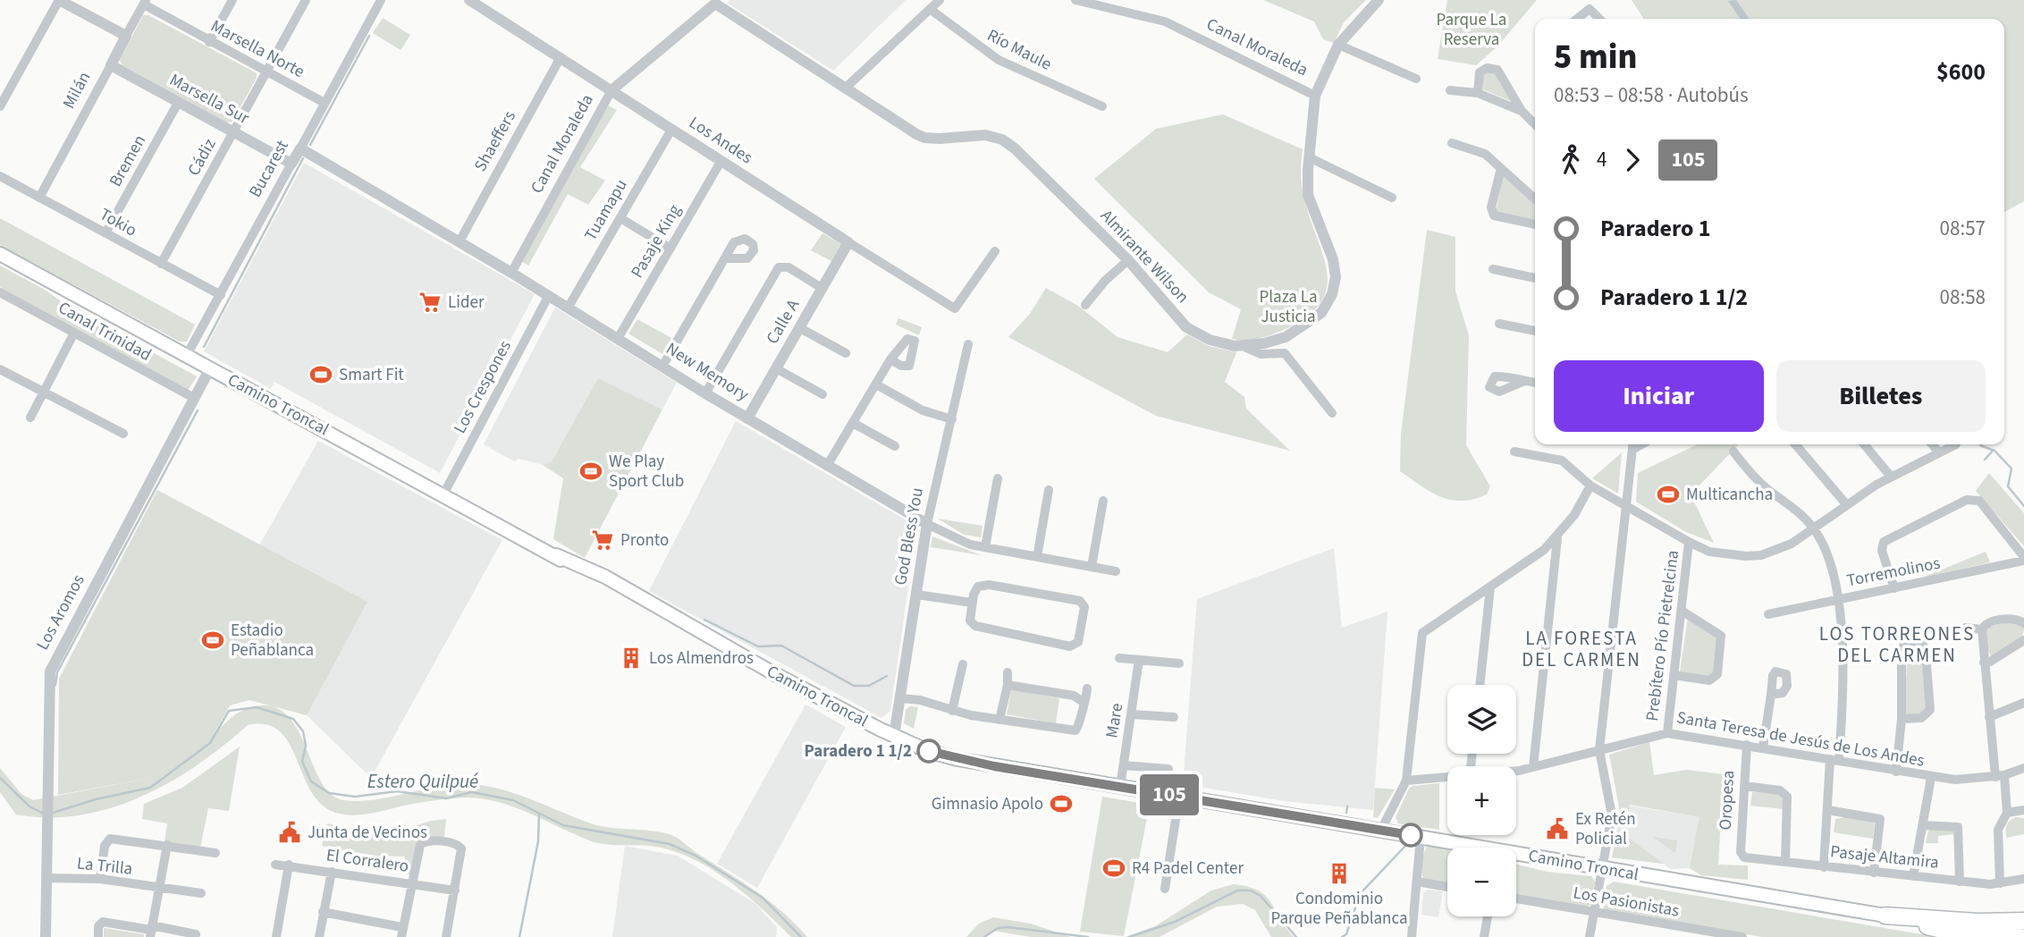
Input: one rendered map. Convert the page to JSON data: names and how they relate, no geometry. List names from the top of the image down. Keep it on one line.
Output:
{"streets":{"main road":["Camino Troncal"],"street":["Canal Moraleda","Marsella Norte","Río Maule","Milán","Marsella Sur","Los Andes","Shaeffers","Cádiz","Bremen","Bucarest","Tuamapu","Tokio","Pasaje King","Almirante Wilson","Calle A","Canal Trinidad","New Memory","Los Crespones","God Bless You","Torremolinos","Los Aromos","Prebítero Pío Pietrelcina","Mare","Santa Teresa de Jesús de Los Andes","Oropesa","Pasaje Altamira","El Corralero","La Trilla","Los Pasionistas"]},"crossings":[["Canal Moraleda","Los Andes"],["Canal Moraleda","Almirante Wilson"],["Canal Moraleda","New Memory"],["Marsella Norte","Milán"],["Marsella Norte","Cádiz"],["Marsella Norte","Bucarest"],["Milán","Marsella Sur"],["Milán","Tokio"],["Marsella Sur","Cádiz"],["Marsella Sur","Bremen"],["Marsella Sur","Bucarest"],["Los Andes","Shaeffers"],["Los Andes","Tuamapu"],["Los Andes","Pasaje King"],["Los Andes","Calle A"],["Shaeffers","New Memory"],["Cádiz","Tokio"],["Bremen","Tokio"],["Bucarest","Tokio"],["Bucarest","New Memory"],["Bucarest","Camino Troncal"],["Tuamapu","New Memory"],["Pasaje King","New Memory"],["Calle A","New Memory"],["Canal Trinidad","Los Aromos"],["New Memory","Los Crespones"],["New Memory","God Bless You"],["Los Crespones","Camino Troncal"],["Camino Troncal","God Bless You"],["Camino Troncal","Los Aromos"],["Camino Troncal","Mare"],["Los Aromos","La Trilla"],["Prebítero Pío Pietrelcina","Santa Teresa de Jesús de Los Andes"],["Santa Teresa de Jesús de Los Andes","Oropesa"],["Oropesa","Pasaje Altamira"]],"districts":["LOS TORREONES DEL CARMEN","LA FORESTA DEL CARMEN"],"water":["Estero Quilpué"],"parks":["Parque La Reserva","Plaza La Justicia"],"places":{"supermarket":["Lider","Pronto"],"sports":["Smart Fit","We Play Sport Club","Multicancha","Estadio Peñablanca","Gimnasio Apolo","R4 Padel Center"],"building":["Los Almendros","Condominio Parque Peñablanca"],"other":["Paradero 1 1/2"],"public building":["Ex Retén Policial","Junta de Vecinos"]},"lines":["bus line 105"],"page":{"on_map":"105","heading":["5 min","08:53 – 08:58 · Autobús","$600"],"legs":["4","105"],"list":[{"name":"Paradero 1","value":"08:57"},{"name":"Paradero 1 1/2","value":"08:58"}],"buttons":["Iniciar","Billetes"],"map_buttons":["+","−"]}}
